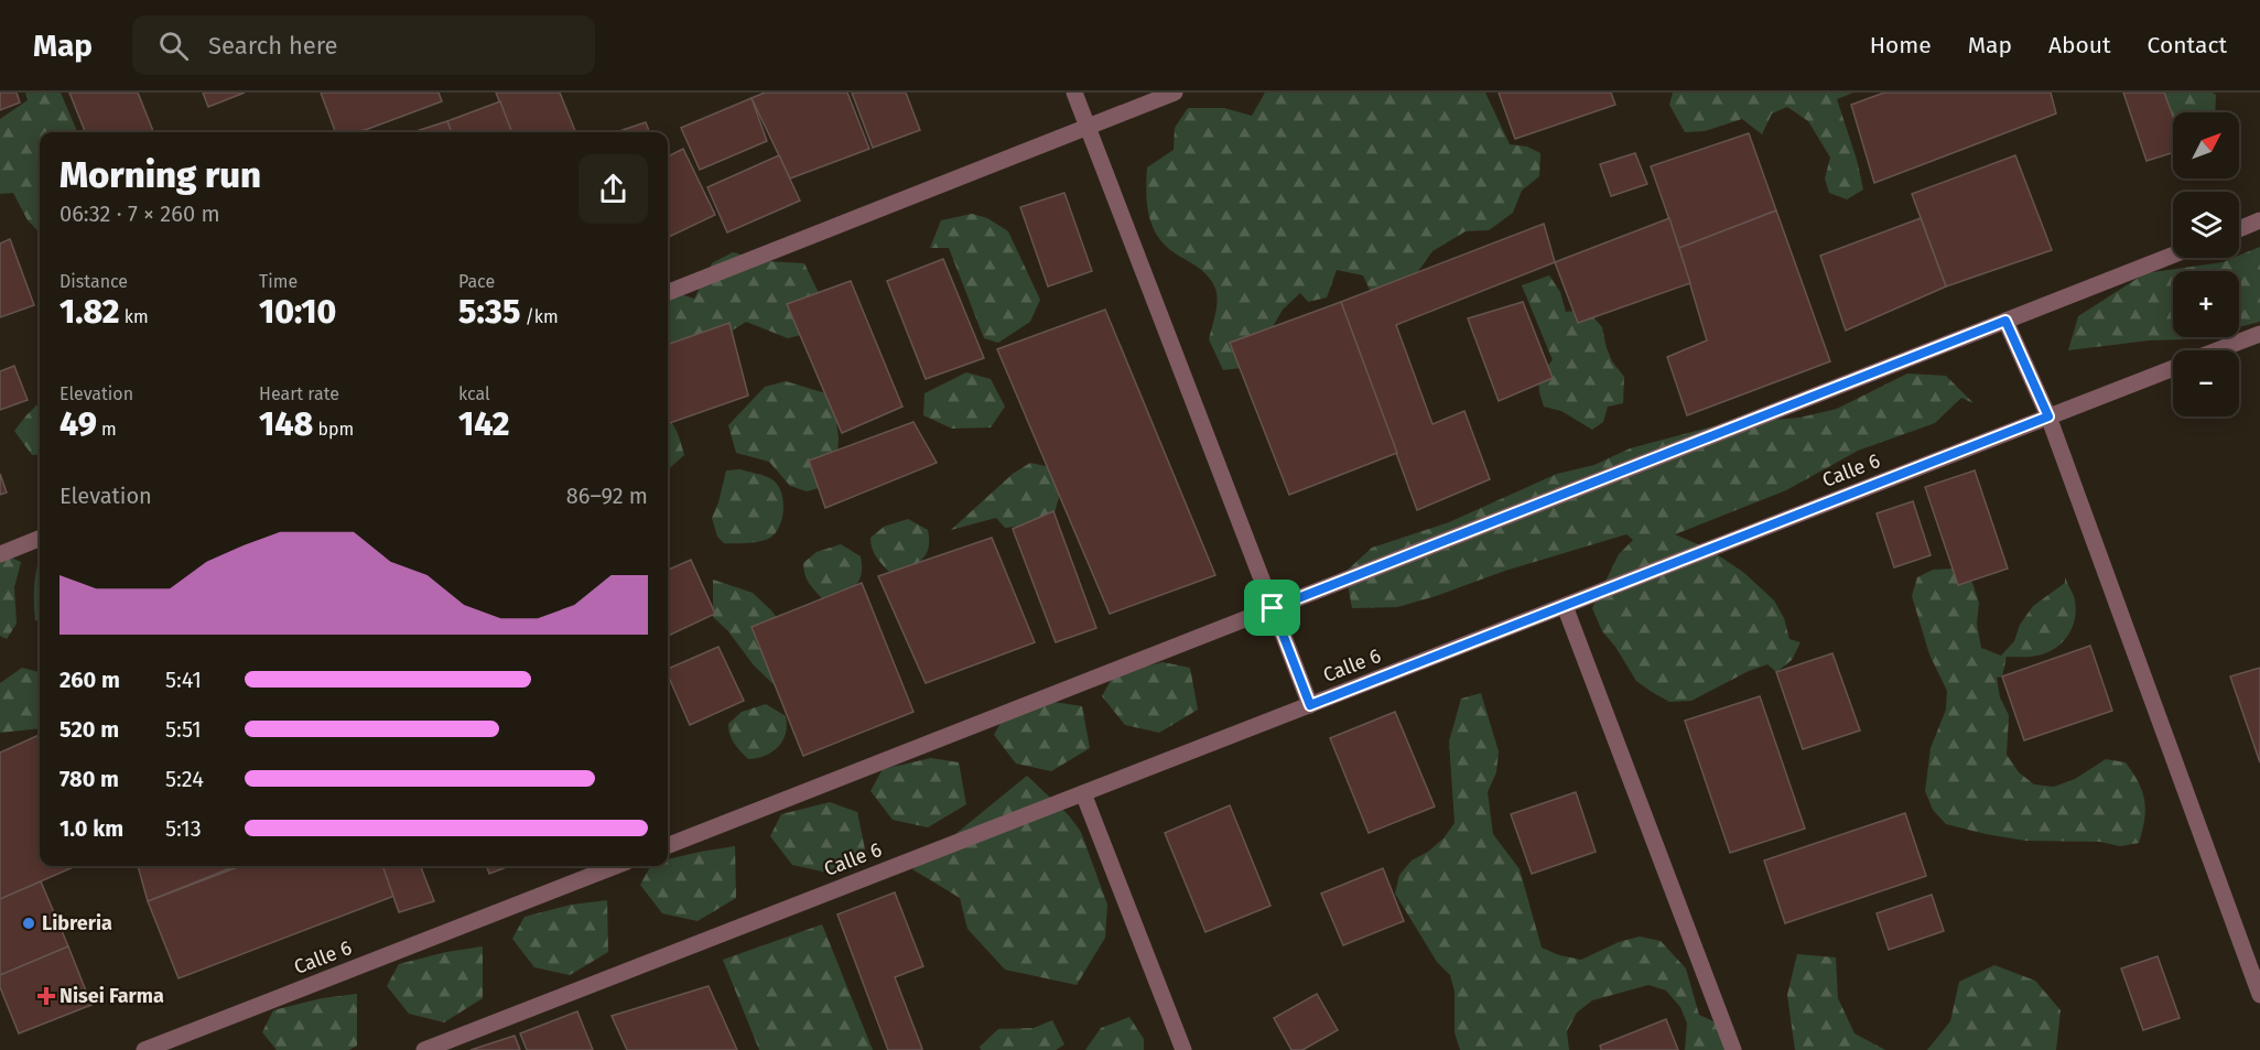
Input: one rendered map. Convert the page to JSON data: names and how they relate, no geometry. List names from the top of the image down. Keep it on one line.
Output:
{"streets":{"street":["Calle 6"]},"places":{"other":["Libreria"],"health":["Nisei Farma"]},"north":"top right","page":{"header":"Map","search":"Search here","nav":["Home","Map","About","Contact"],"map_buttons":["+","−"],"heading":["Morning run","06:32 · 7 × 260 m"],"stats":[["Distance","1.82 km"],["Time","10:10"],["Pace","5:35 /km"],["Elevation","49 m"],["Heart rate","148 bpm"],["kcal","142"]],"chart":["Elevation","86–92 m"],"list":[{"name":"260 m","note":"5:41"},{"name":"520 m","note":"5:51"},{"name":"780 m","note":"5:24"},{"name":"1.0 km","note":"5:13"}]}}
